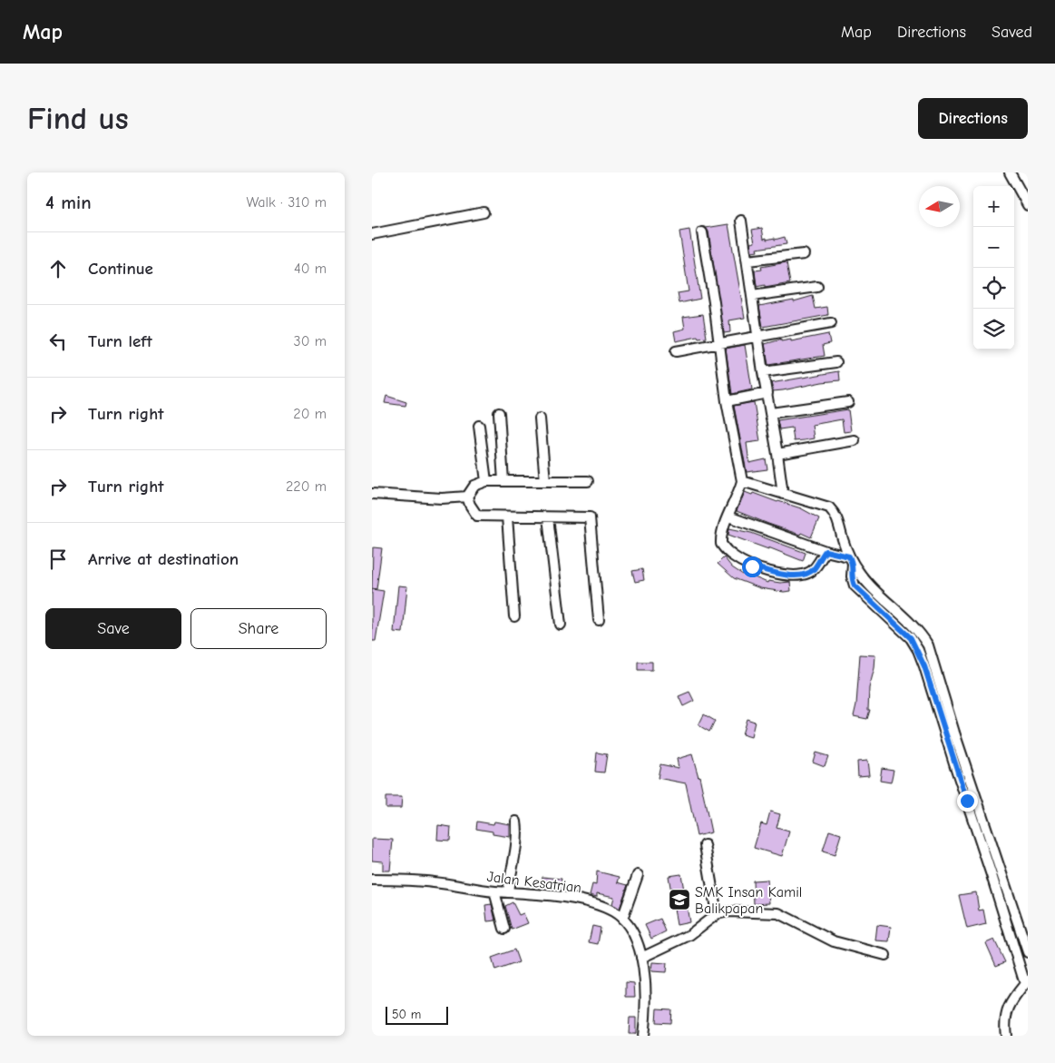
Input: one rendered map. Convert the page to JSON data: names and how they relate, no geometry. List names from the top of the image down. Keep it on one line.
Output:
{"streets":{"street":["Jalan Kesatrian"]},"places":{"school or university":["SMK Insan Kamil Balikpapan"]},"scale_bar":"50 m","north":"left","page":{"header":"Map","nav":["Map","Directions","Saved"],"buttons":["Directions",["Save","Share"]],"title":"Find us","heading":["4 min","Walk · 310 m"],"map_buttons":["+","−"],"list":[["Continue","40 m"],["Turn left","30 m"],["Turn right","20 m"],["Turn right","220 m"],"Arrive at destination"],"scale":"50 m"}}
